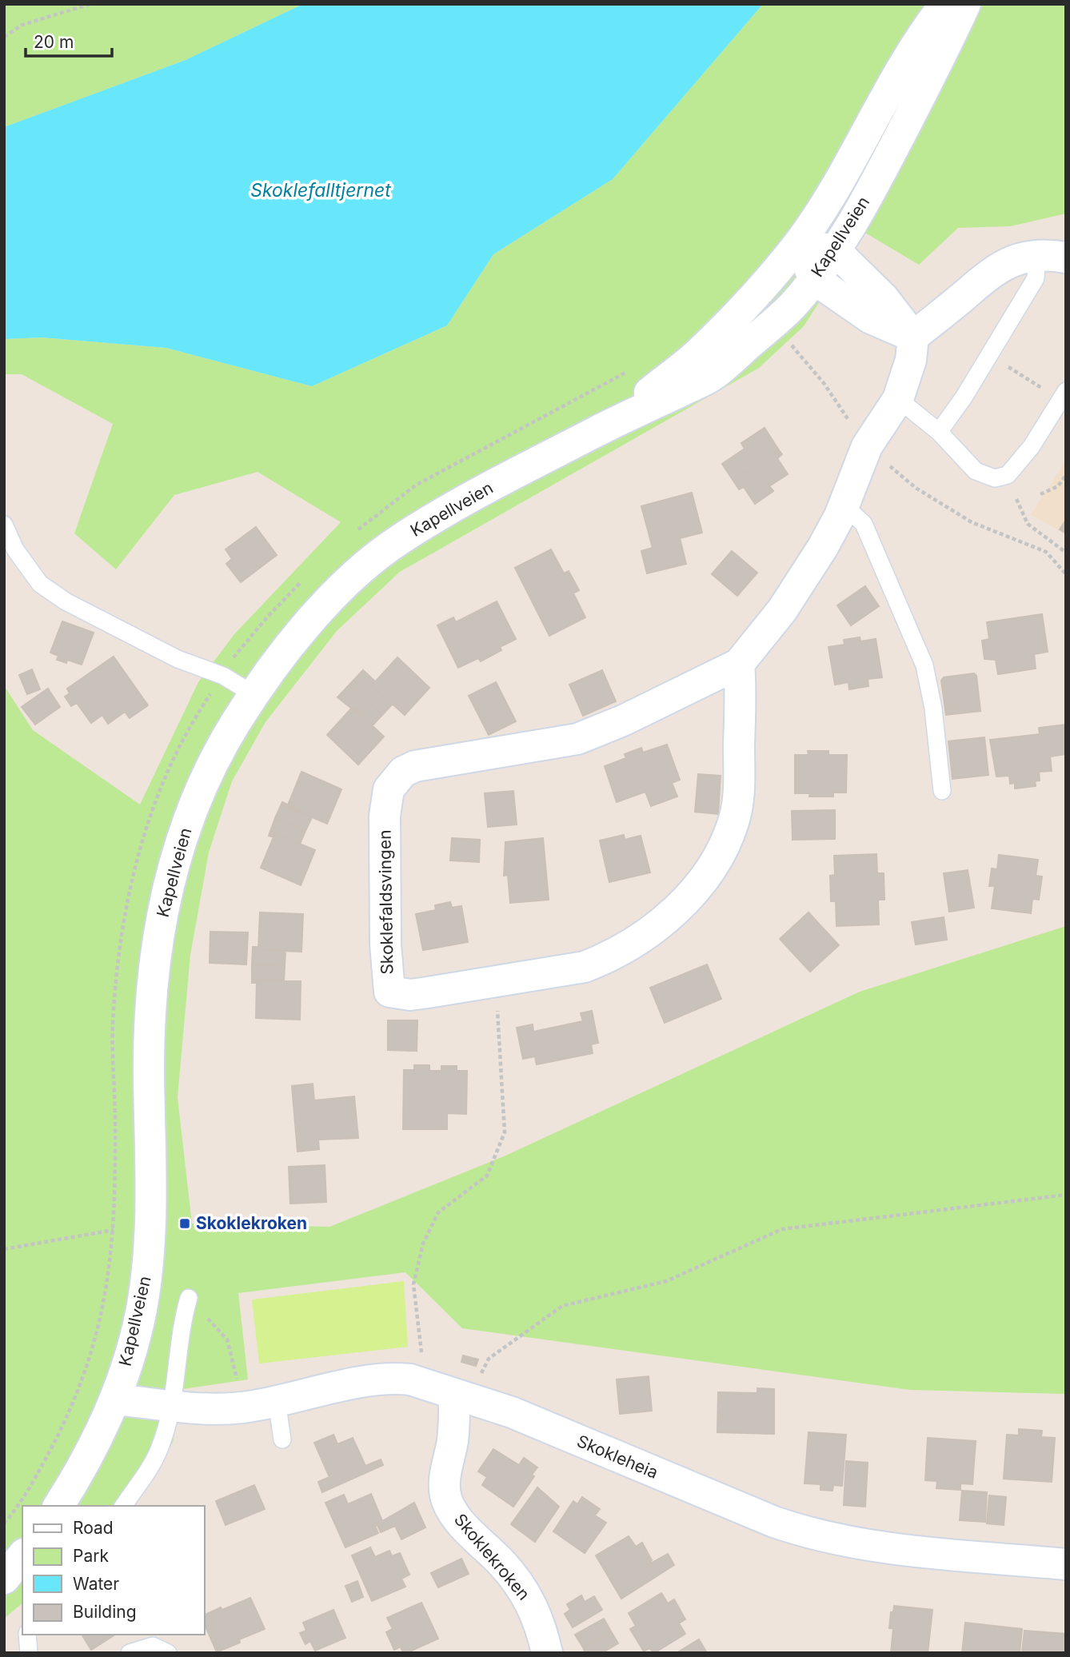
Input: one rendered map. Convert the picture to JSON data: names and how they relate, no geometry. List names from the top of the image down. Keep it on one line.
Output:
{"streets":{"street":["Kapellveien","Skoklefaldsvingen","Skokleheia","Skoklekroken"]},"crossings":[["Kapellveien","Skokleheia"],["Skokleheia","Skoklekroken"]],"water":["Skoklefalltjernet"],"places":{"transit":["Skoklekroken"]},"legend":["Road","Park","Water","Building"],"scale_bar":"20 m"}
